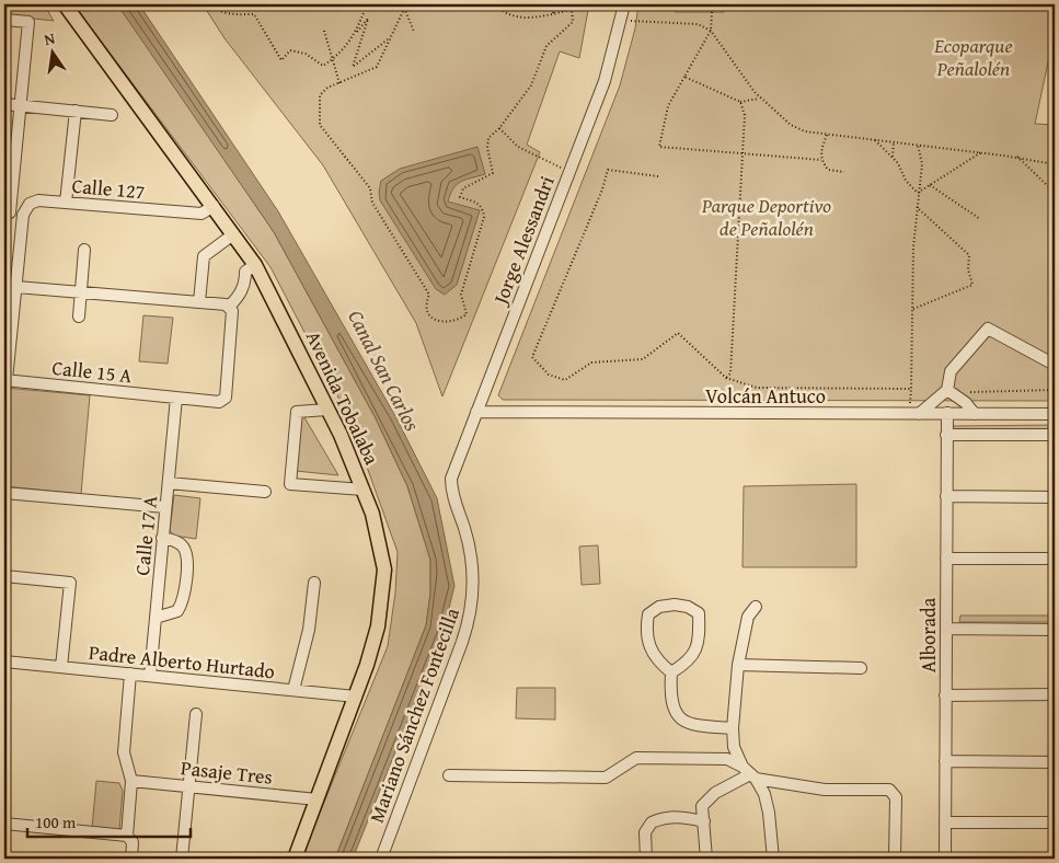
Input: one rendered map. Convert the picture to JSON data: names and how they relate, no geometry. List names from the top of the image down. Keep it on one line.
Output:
{"streets":{"main road":["Avenida Tobalaba"],"street":["Calle 127","Jorge Alessandri","Calle 15 A","Volcán Antuco","Calle 17 A","Alborada","Padre Alberto Hurtado","Mariano Sánchez Fontecilla","Pasaje Tres"]},"crossings":[["Calle 127","Avenida Tobalaba"],["Jorge Alessandri","Volcán Antuco"],["Jorge Alessandri","Mariano Sánchez Fontecilla"],["Calle 15 A","Calle 17 A"],["Volcán Antuco","Alborada"],["Avenida Tobalaba","Padre Alberto Hurtado"],["Avenida Tobalaba","Pasaje Tres"],["Calle 17 A","Padre Alberto Hurtado"]],"water":["Canal San Carlos"],"parks":["Ecoparque Peñalolén","Parque Deportivo de Peñalolén"],"scale_bar":"100 m","north":"top"}
